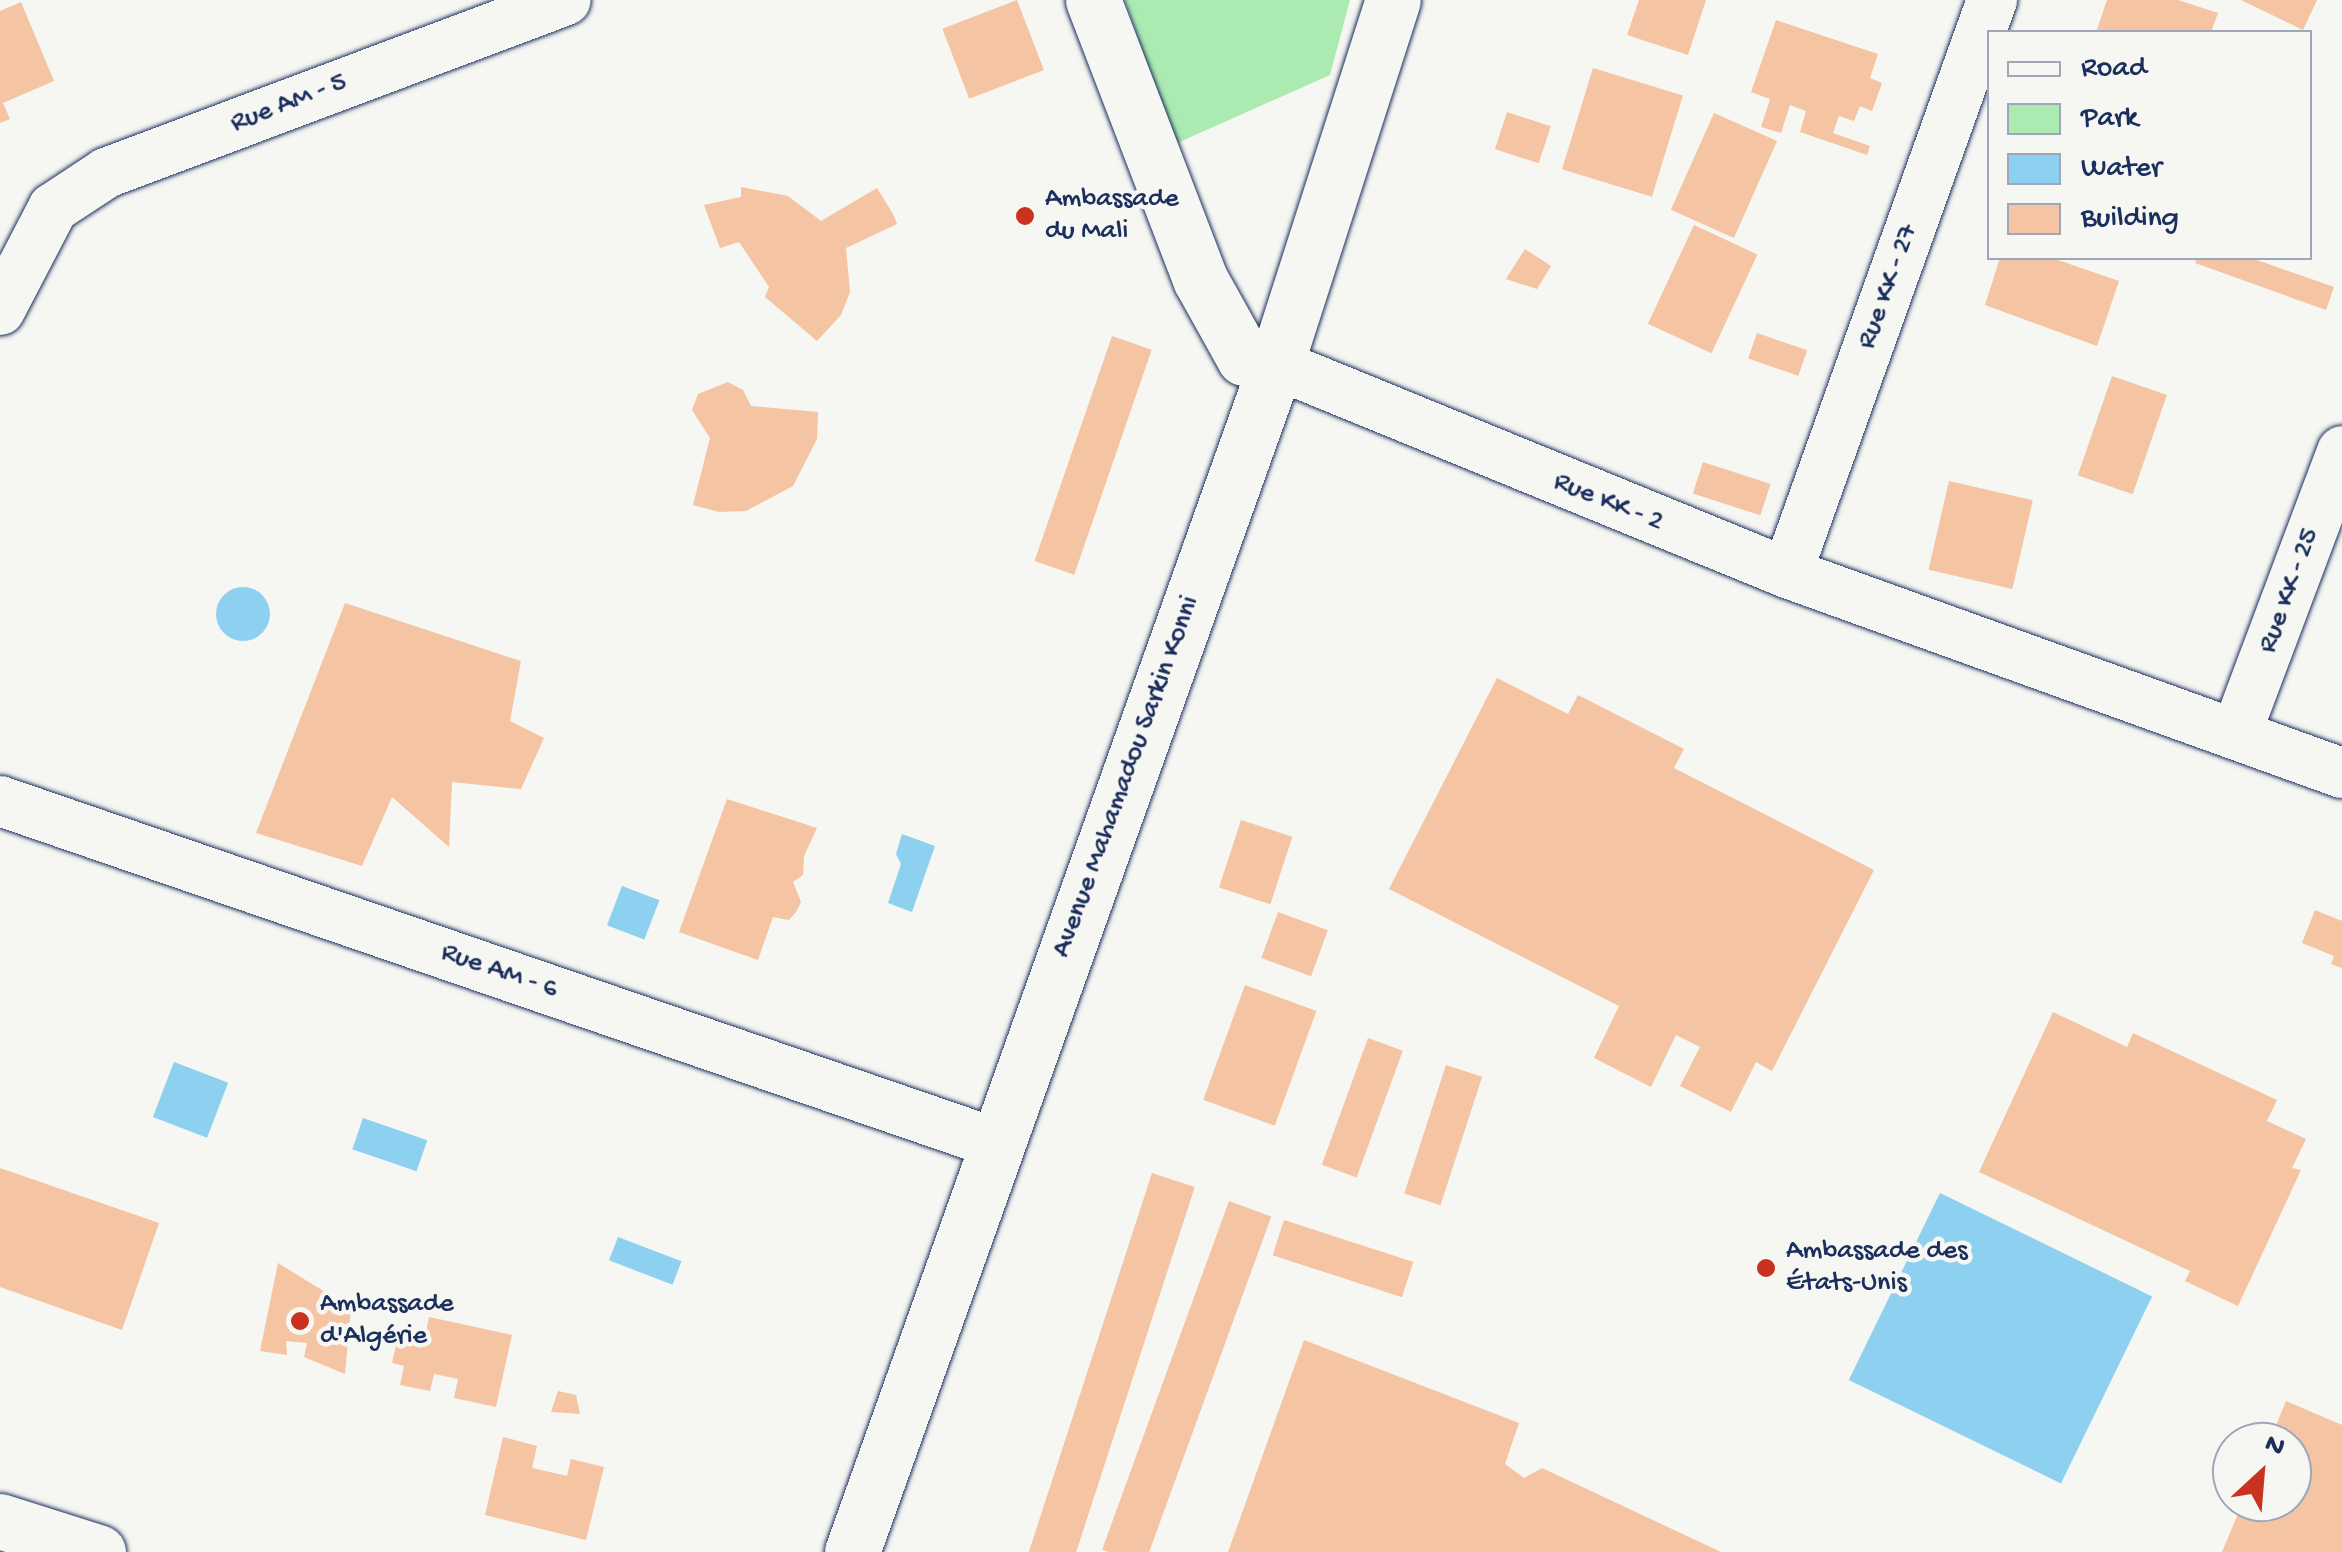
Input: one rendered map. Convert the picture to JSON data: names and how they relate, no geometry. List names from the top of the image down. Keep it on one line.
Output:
{"streets":{"street":["Rue AM - 5","Rue KK - 27","Rue KK - 2","Rue KK - 25","Avenue Mahamadou Sarkin Konni","Rue AM - 6"]},"crossings":[["Rue KK - 27","Rue KK - 2"],["Rue KK - 2","Rue KK - 25"],["Rue KK - 2","Avenue Mahamadou Sarkin Konni"],["Avenue Mahamadou Sarkin Konni","Rue AM - 6"]],"places":["Ambassade du Mali","Ambassade des États-Unis","Ambassade d'Algérie"],"legend":["Road","Park","Water","Building"],"north":"top right"}
